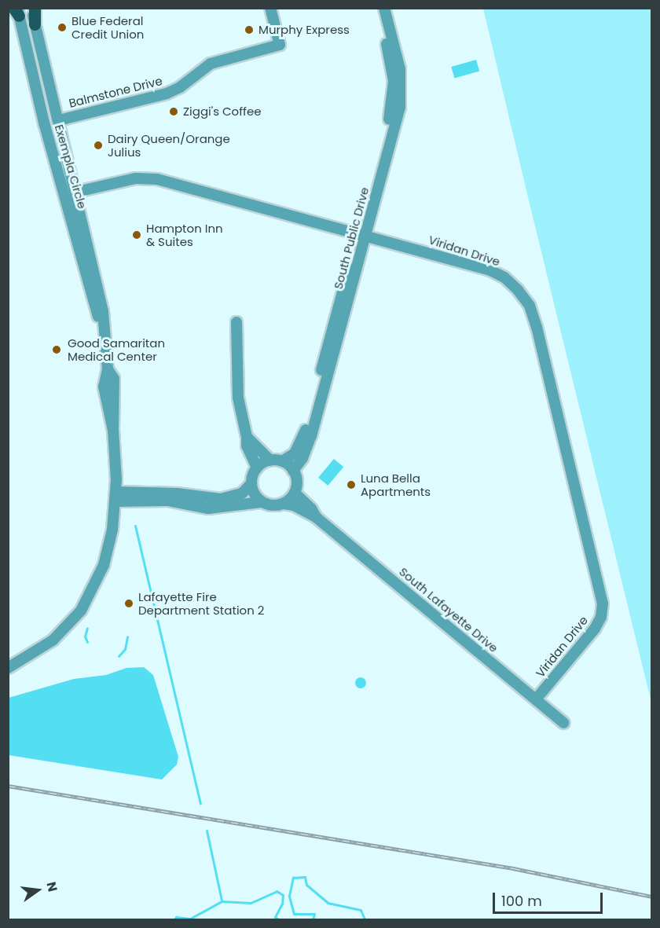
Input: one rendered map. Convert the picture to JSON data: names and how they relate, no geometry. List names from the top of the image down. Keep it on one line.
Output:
{"streets":{"street":["Balmstone Drive","Exempla Circle","South Public Drive","Viridan Drive","South Lafayette Drive"]},"crossings":[["Balmstone Drive","Exempla Circle"],["Exempla Circle","Viridan Drive"],["South Public Drive","Viridan Drive"],["South Public Drive","South Lafayette Drive"],["Viridan Drive","South Lafayette Drive"]],"places":["Blue Federal Credit Union","Murphy Express","Ziggi's Coffee","Dairy Queen/Orange Julius","Hampton Inn & Suites","Good Samaritan Medical Center","Luna Bella Apartments","Lafayette Fire Department Station 2"],"scale_bar":"100 m","north":"right"}
